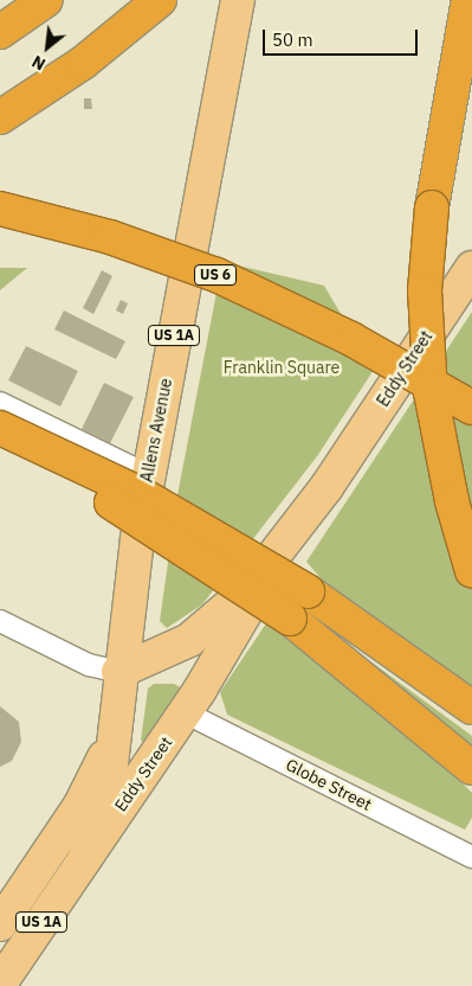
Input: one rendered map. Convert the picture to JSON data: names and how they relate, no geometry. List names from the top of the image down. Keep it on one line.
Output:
{"streets":{"highway":["US 6"],"main road":["US 1A","Eddy Street","Allens Avenue"],"street":["Globe Street"]},"crossings":[["US 1A","Allens Avenue"],["Eddy Street","Allens Avenue"],["Eddy Street","Globe Street"]],"parks":["Franklin Square"],"scale_bar":"50 m","north":"bottom left"}
